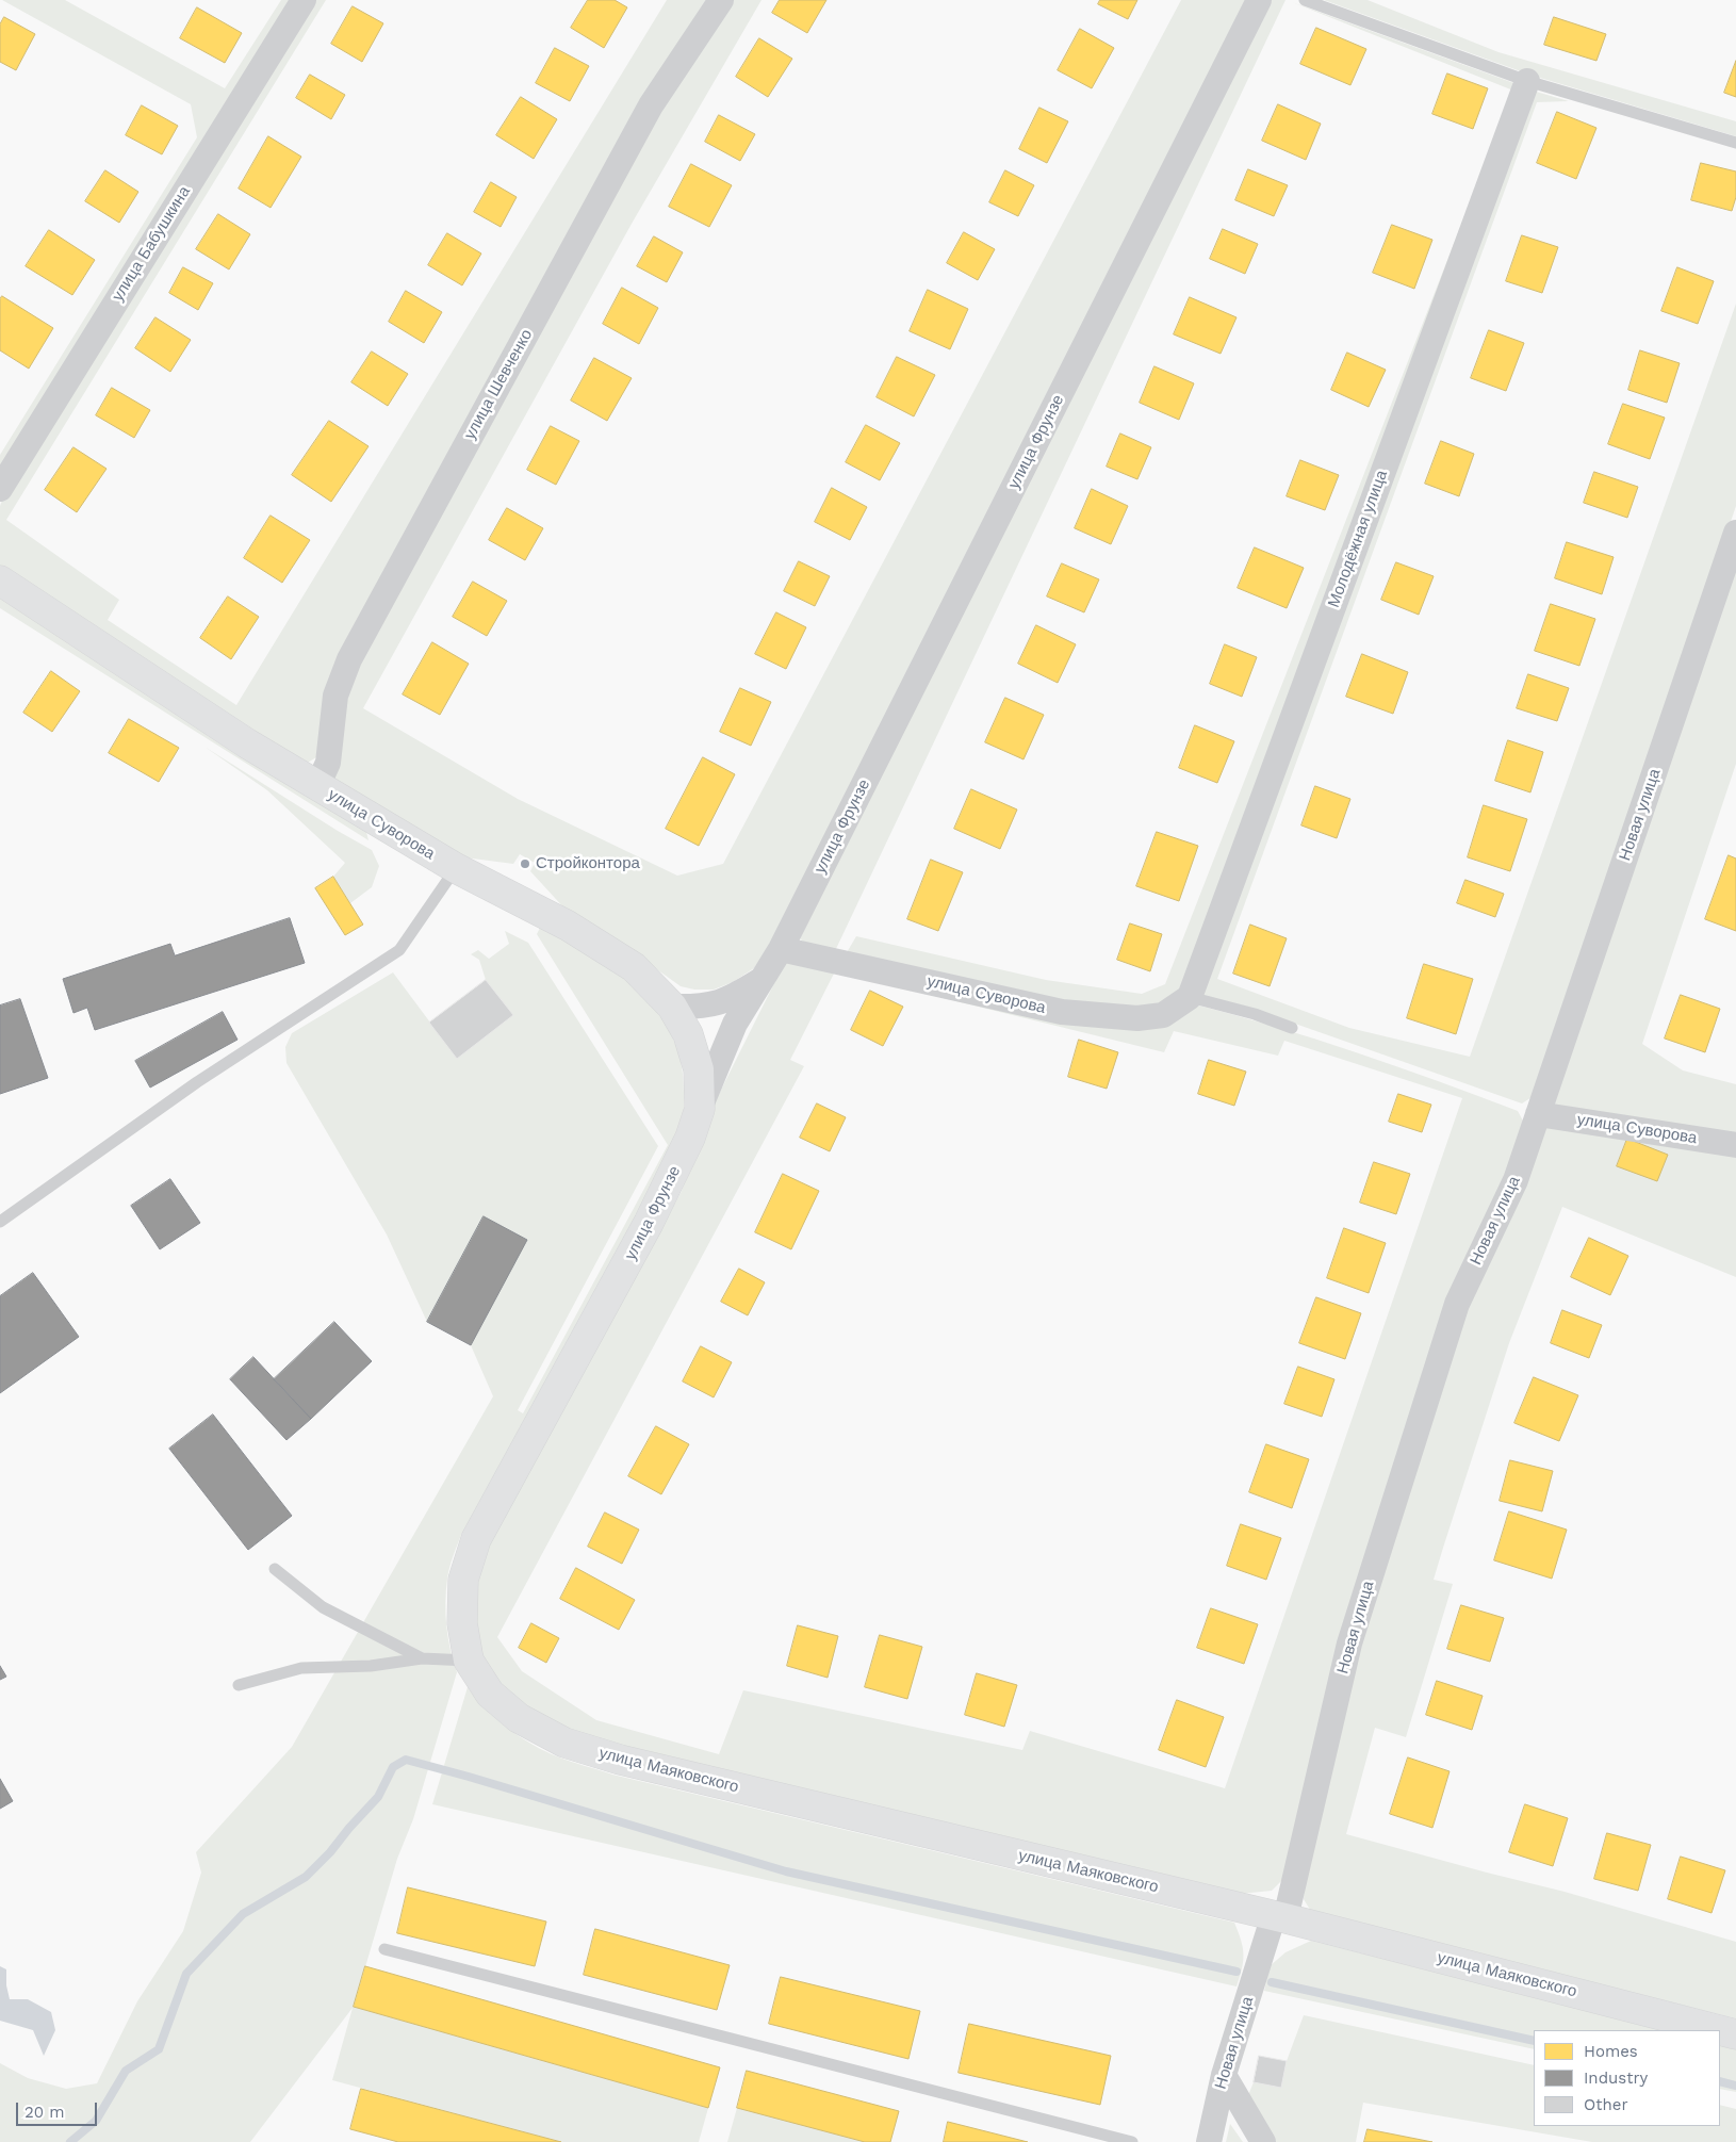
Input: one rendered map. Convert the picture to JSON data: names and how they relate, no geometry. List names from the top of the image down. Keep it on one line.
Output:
{"streets":{"main road":["улица Фрунзе","улица Суворова","улица Маяковского"],"street":["улица Бабушкина","улица Шевченко","Молодёжная улица","Новая улица"]},"crossings":[["улица Шевченко","улица Суворова"],["улица Фрунзе","улица Суворова"],["улица Фрунзе","улица Маяковского"],["Молодёжная улица","улица Суворова"],["Новая улица","улица Суворова"],["Новая улица","улица Маяковского"]],"places":["Стройконтора"],"legend":["Homes","Industry","Other"],"scale_bar":"20 m"}
